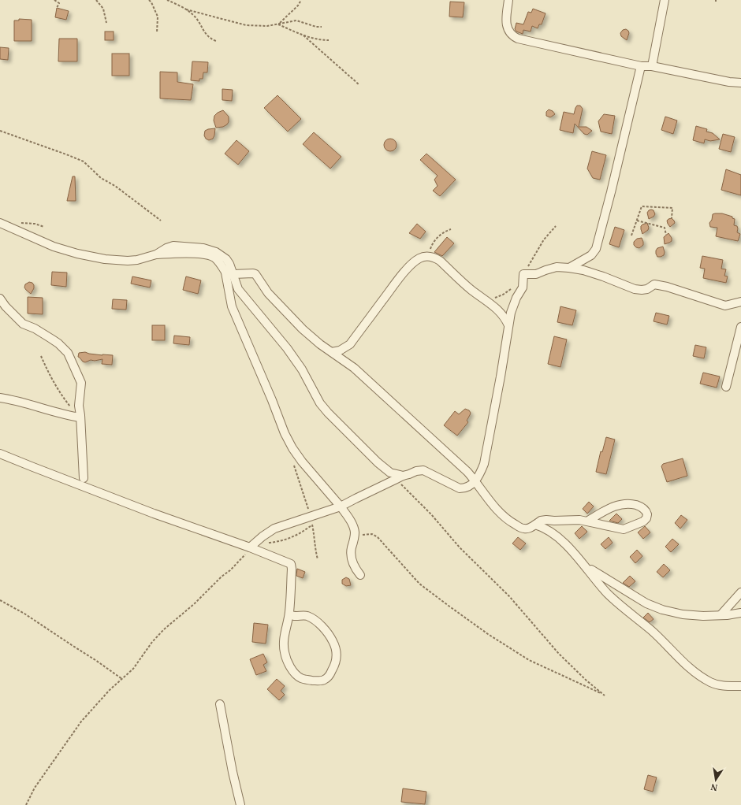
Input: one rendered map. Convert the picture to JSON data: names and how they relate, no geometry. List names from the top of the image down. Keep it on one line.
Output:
{"north":"bottom"}
